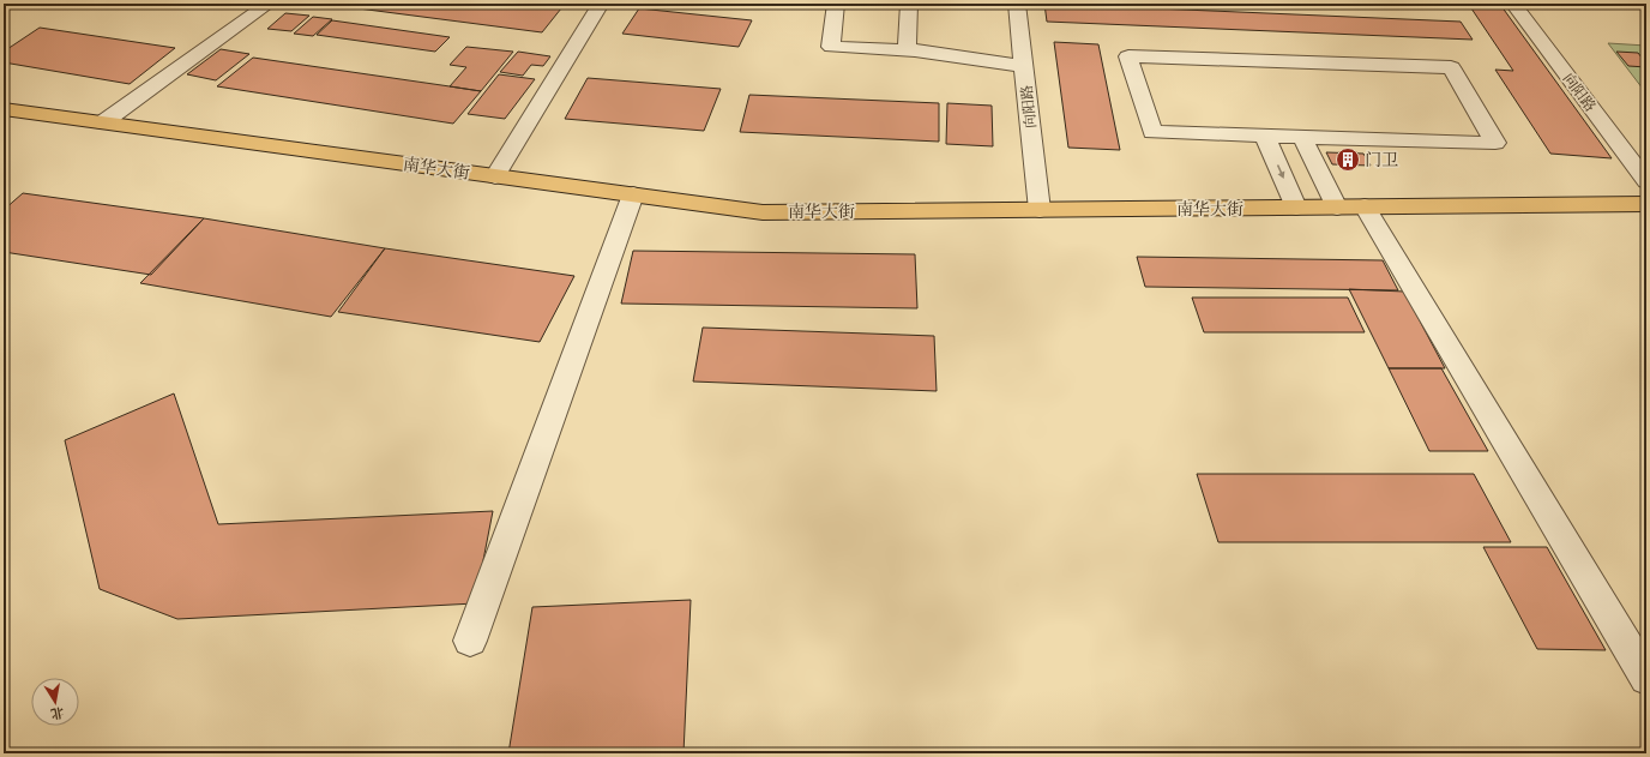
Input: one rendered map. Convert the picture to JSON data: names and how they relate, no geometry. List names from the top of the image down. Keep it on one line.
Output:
{"streets":{"main road":["南华大街"],"street":["向阳路"]},"crossings":[["向阳路","南华大街"]],"places":{"building":["门卫"]},"north":"bottom"}
